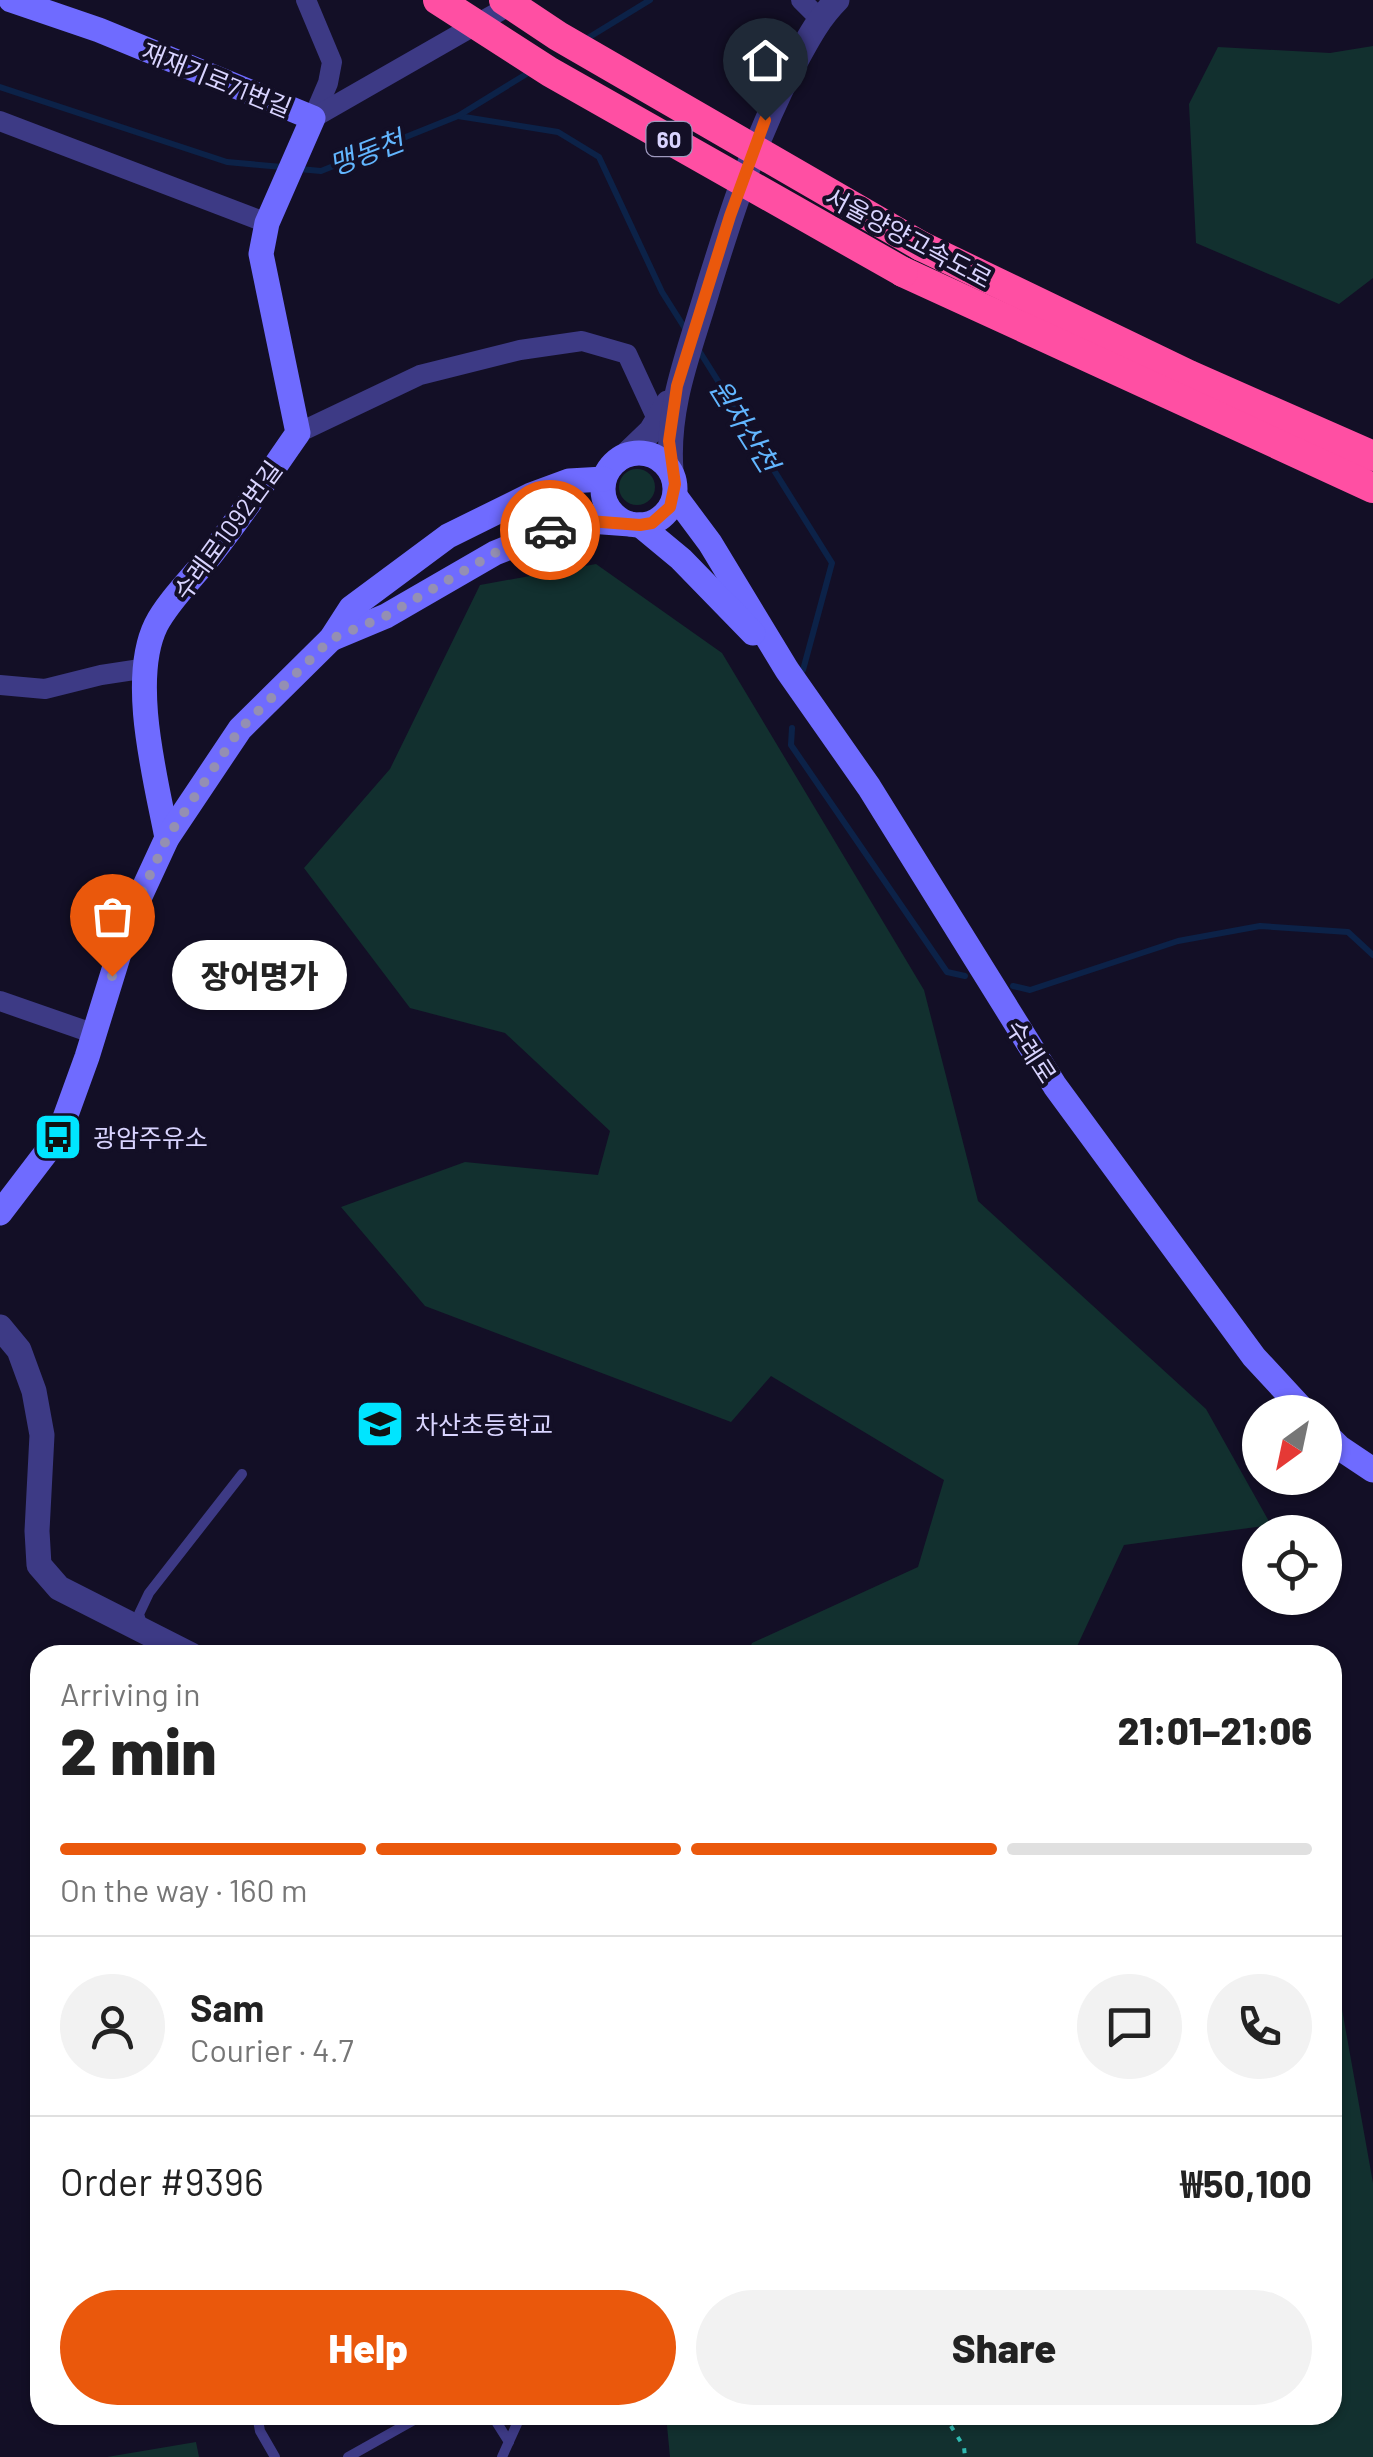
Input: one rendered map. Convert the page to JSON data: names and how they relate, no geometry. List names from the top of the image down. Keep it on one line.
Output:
{"streets":{"highway":["60","서울양양고속도로"],"main road":["재재기로71번길","수레로1092번길","수레로"]},"water":["맹동천","원차산천"],"places":{"other":["장어명가"],"bus stop":["광암주유소"],"school or university":["차산초등학교"]},"north":"bottom left","page":{"bubble":"장어명가","heading":["2 min","Arriving in","21:01–21:06"],"panel":["Sam","Courier · 4.7","Order #9396","₩50,100"],"bar":"On the way · 160 m","buttons":["Help","Share"]}}
